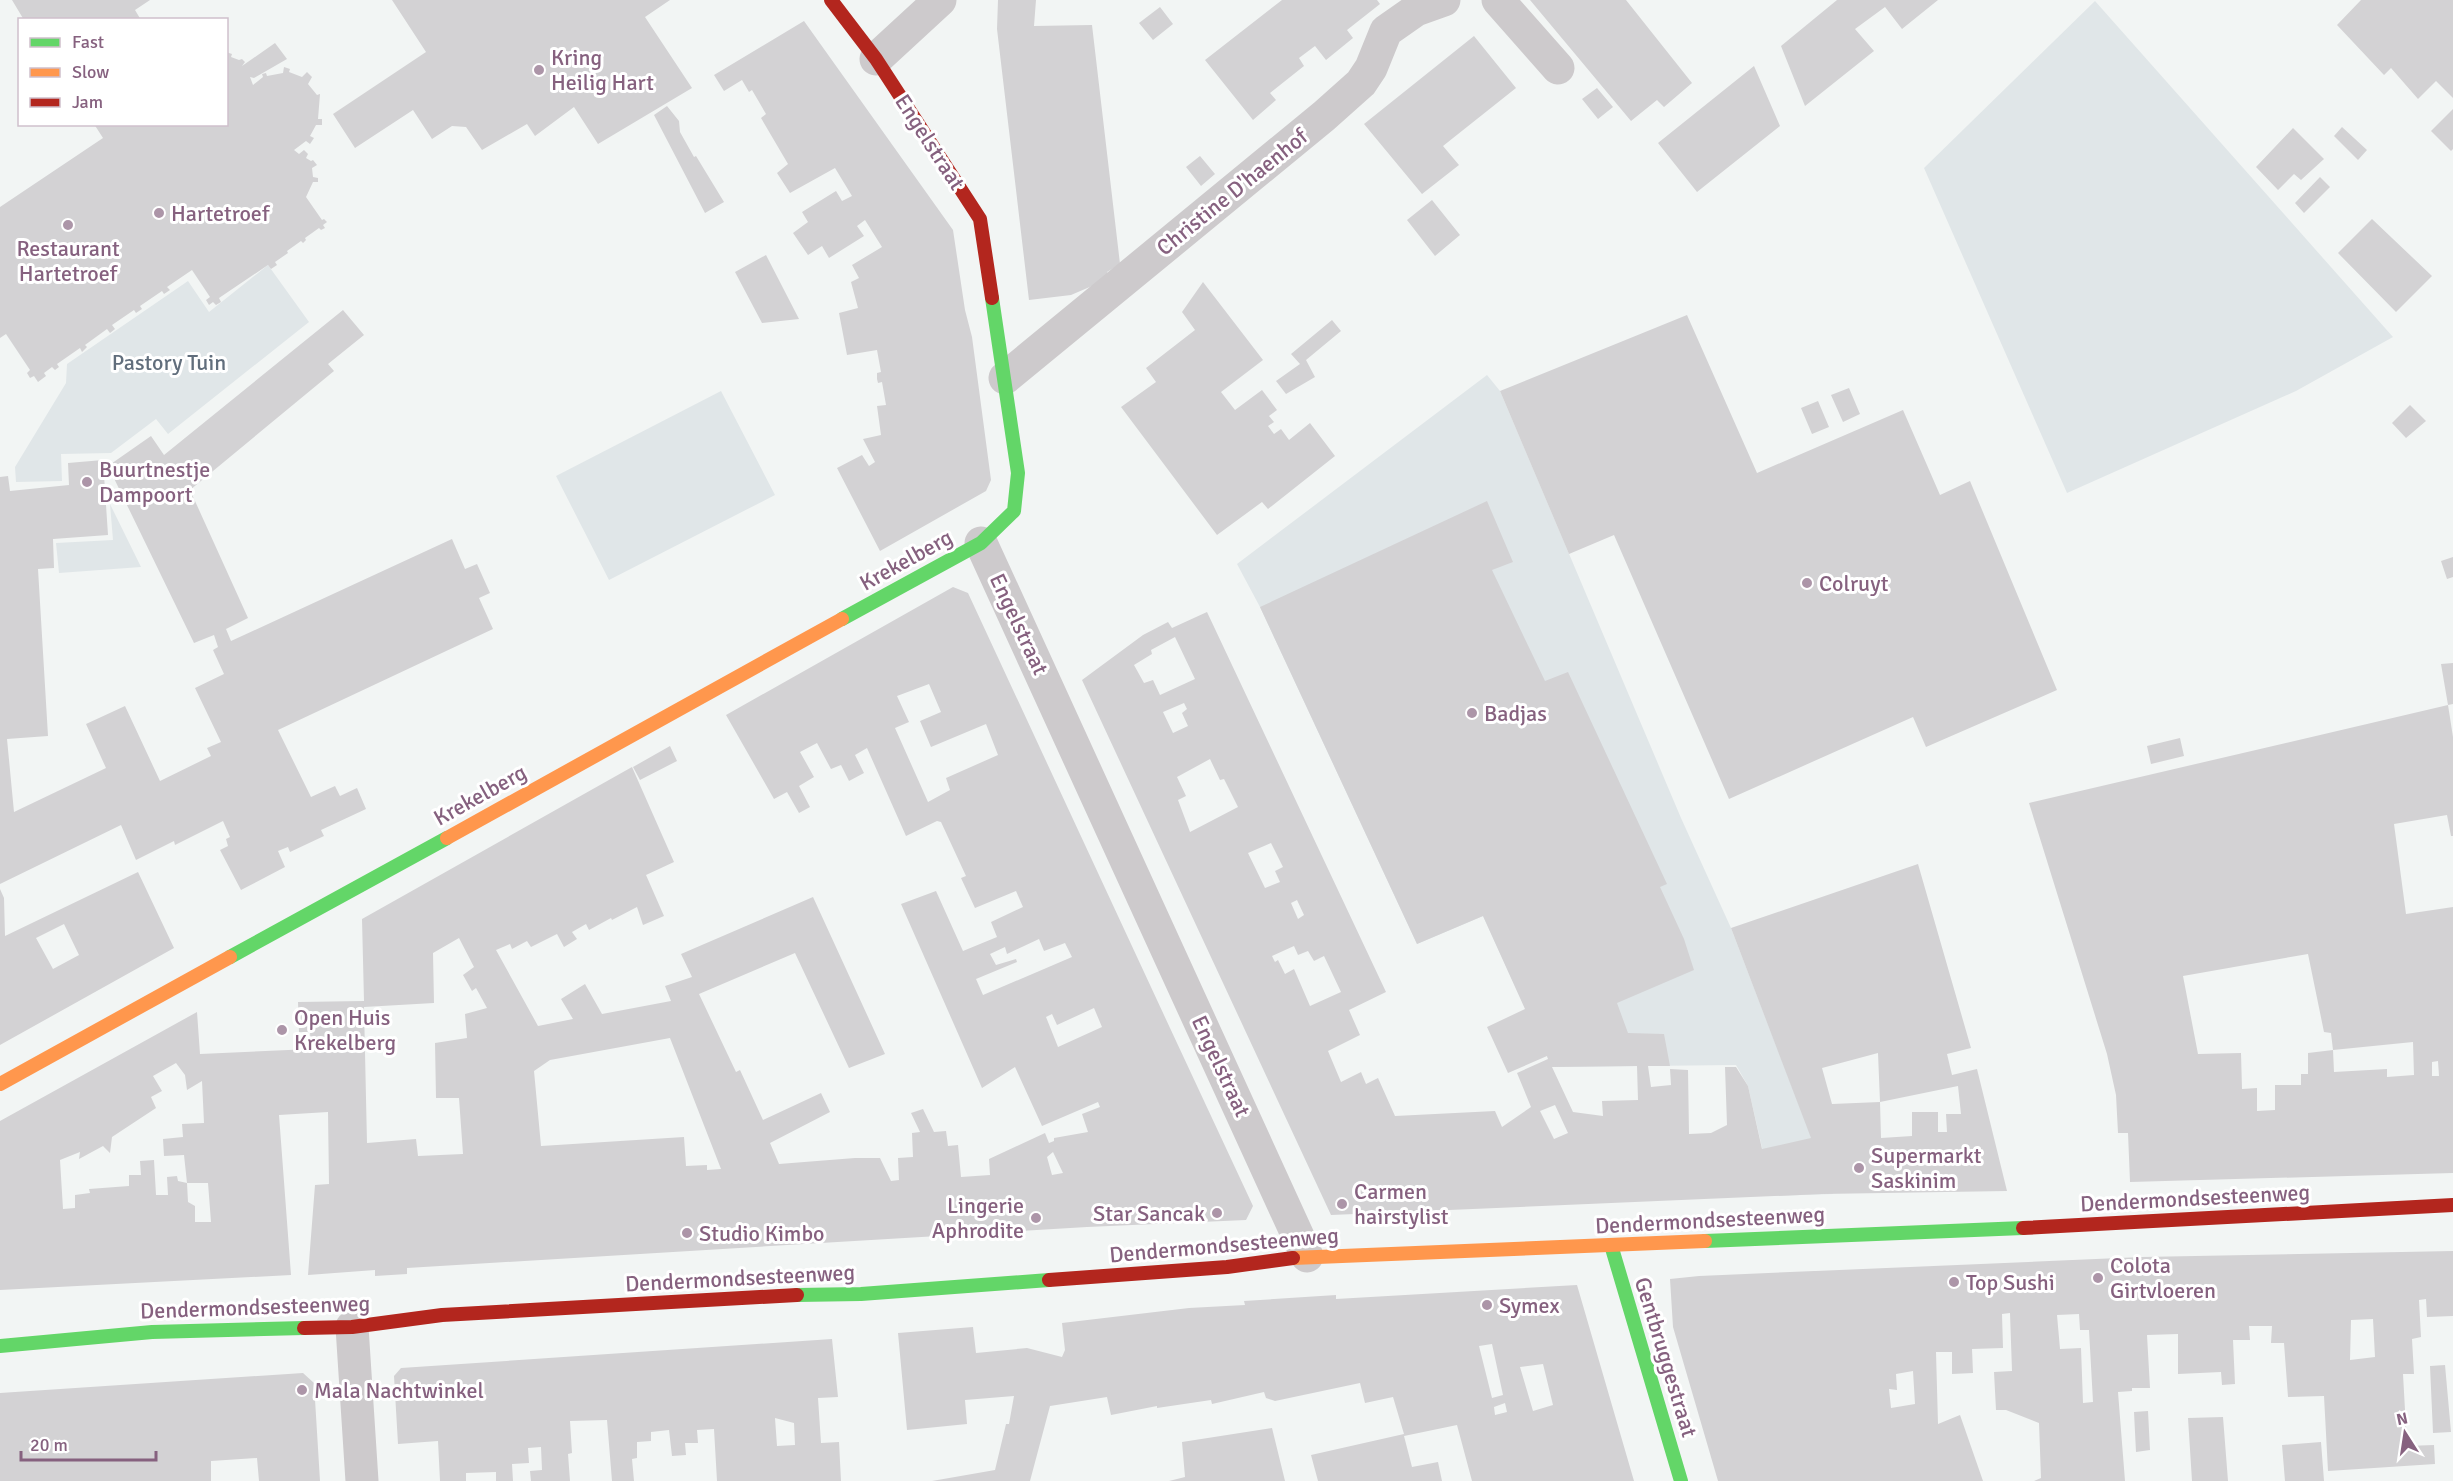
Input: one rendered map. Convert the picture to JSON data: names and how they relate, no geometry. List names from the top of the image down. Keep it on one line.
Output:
{"streets":{"main road":["Engelstraat","Krekelberg","Dendermondsesteenweg","Gentbruggestraat"],"street":["Christine D'haenhof"]},"crossings":[["Engelstraat","Christine D'haenhof"],["Engelstraat","Krekelberg"],["Engelstraat","Dendermondsesteenweg"],["Dendermondsesteenweg","Gentbruggestraat"]],"parks":["Pastory Tuin"],"places":["Kring Heilig Hart","Hartetroef","Restaurant Hartetroef","Buurtnestje Dampoort","Colruyt","Badjas","Open Huis Krekelberg","Supermarkt Saskinim","Carmen hairstylist","Star Sancak","Lingerie Aphrodite","Studio Kimbo","Colota Girtvloeren","Top Sushi","Symex","Mala Nachtwinkel"],"legend":["Fast","Slow","Jam"],"scale_bar":"20 m","north":"top"}
